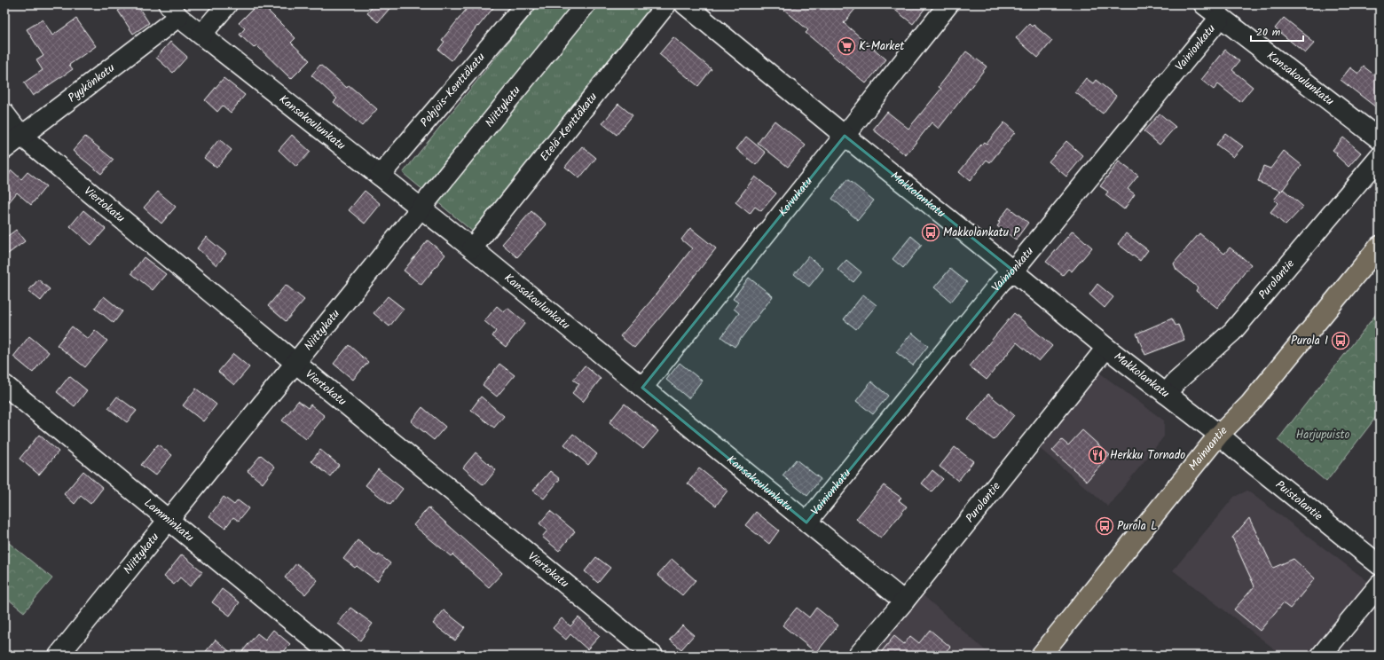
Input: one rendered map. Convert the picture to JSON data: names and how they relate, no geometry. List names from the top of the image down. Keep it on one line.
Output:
{"streets":{"main road":["Mainuantie"],"street":["Vainionkatu","Kansakoulunkatu","Pyykönkatu","Pohjois-Kenttäkatu","Niittykatu","Etelä-Kenttäkatu","Makkolankatu","Koivukatu","Viertokatu","Purolantie","Puistolantie","Lamminkatu"]},"crossings":[["Vainionkatu","Kansakoulunkatu"],["Vainionkatu","Makkolankatu"],["Kansakoulunkatu","Pyykönkatu"],["Kansakoulunkatu","Pohjois-Kenttäkatu"],["Kansakoulunkatu","Niittykatu"],["Kansakoulunkatu","Etelä-Kenttäkatu"],["Kansakoulunkatu","Koivukatu"],["Kansakoulunkatu","Purolantie"],["Pyykönkatu","Viertokatu"],["Niittykatu","Viertokatu"],["Niittykatu","Lamminkatu"],["Makkolankatu","Koivukatu"],["Makkolankatu","Purolantie"],["Makkolankatu","Mainuantie"],["Makkolankatu","Puistolantie"],["Mainuantie","Puistolantie"]],"parks":["Harjupuisto"],"places":{"supermarket":["K-Market"],"bus stop":["Makkolankatu P","Purola I","Purola L"],"restaurant":["Herkku Tornado"]},"scale_bar":"20 m"}
